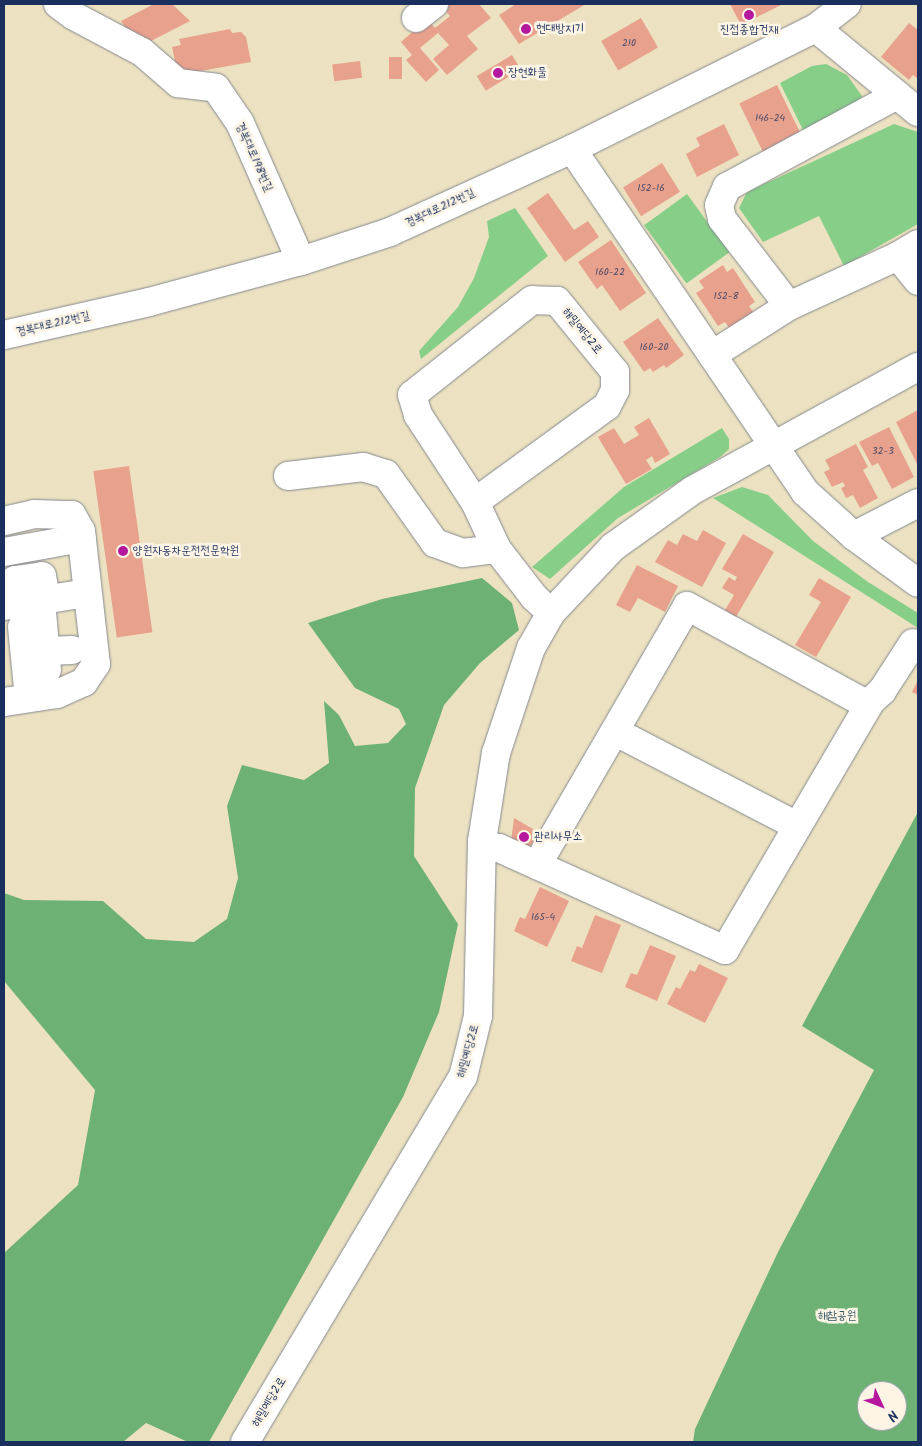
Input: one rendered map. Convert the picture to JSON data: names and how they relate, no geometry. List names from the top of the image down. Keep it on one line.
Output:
{"streets":{"street":["경복대로198번길","경복대로212번길","해밀예당2로"]},"crossings":[["경복대로198번길","경복대로212번길"]],"parks":["해참공원"],"places":["진접종합건재","현대방지기","장현화물","양원자동차운전전문학원","관리사무소"],"house_numbers":["210","146-24","152-16","160-22","152-8","160-20","32-3","165-4"],"north":"bottom right"}
